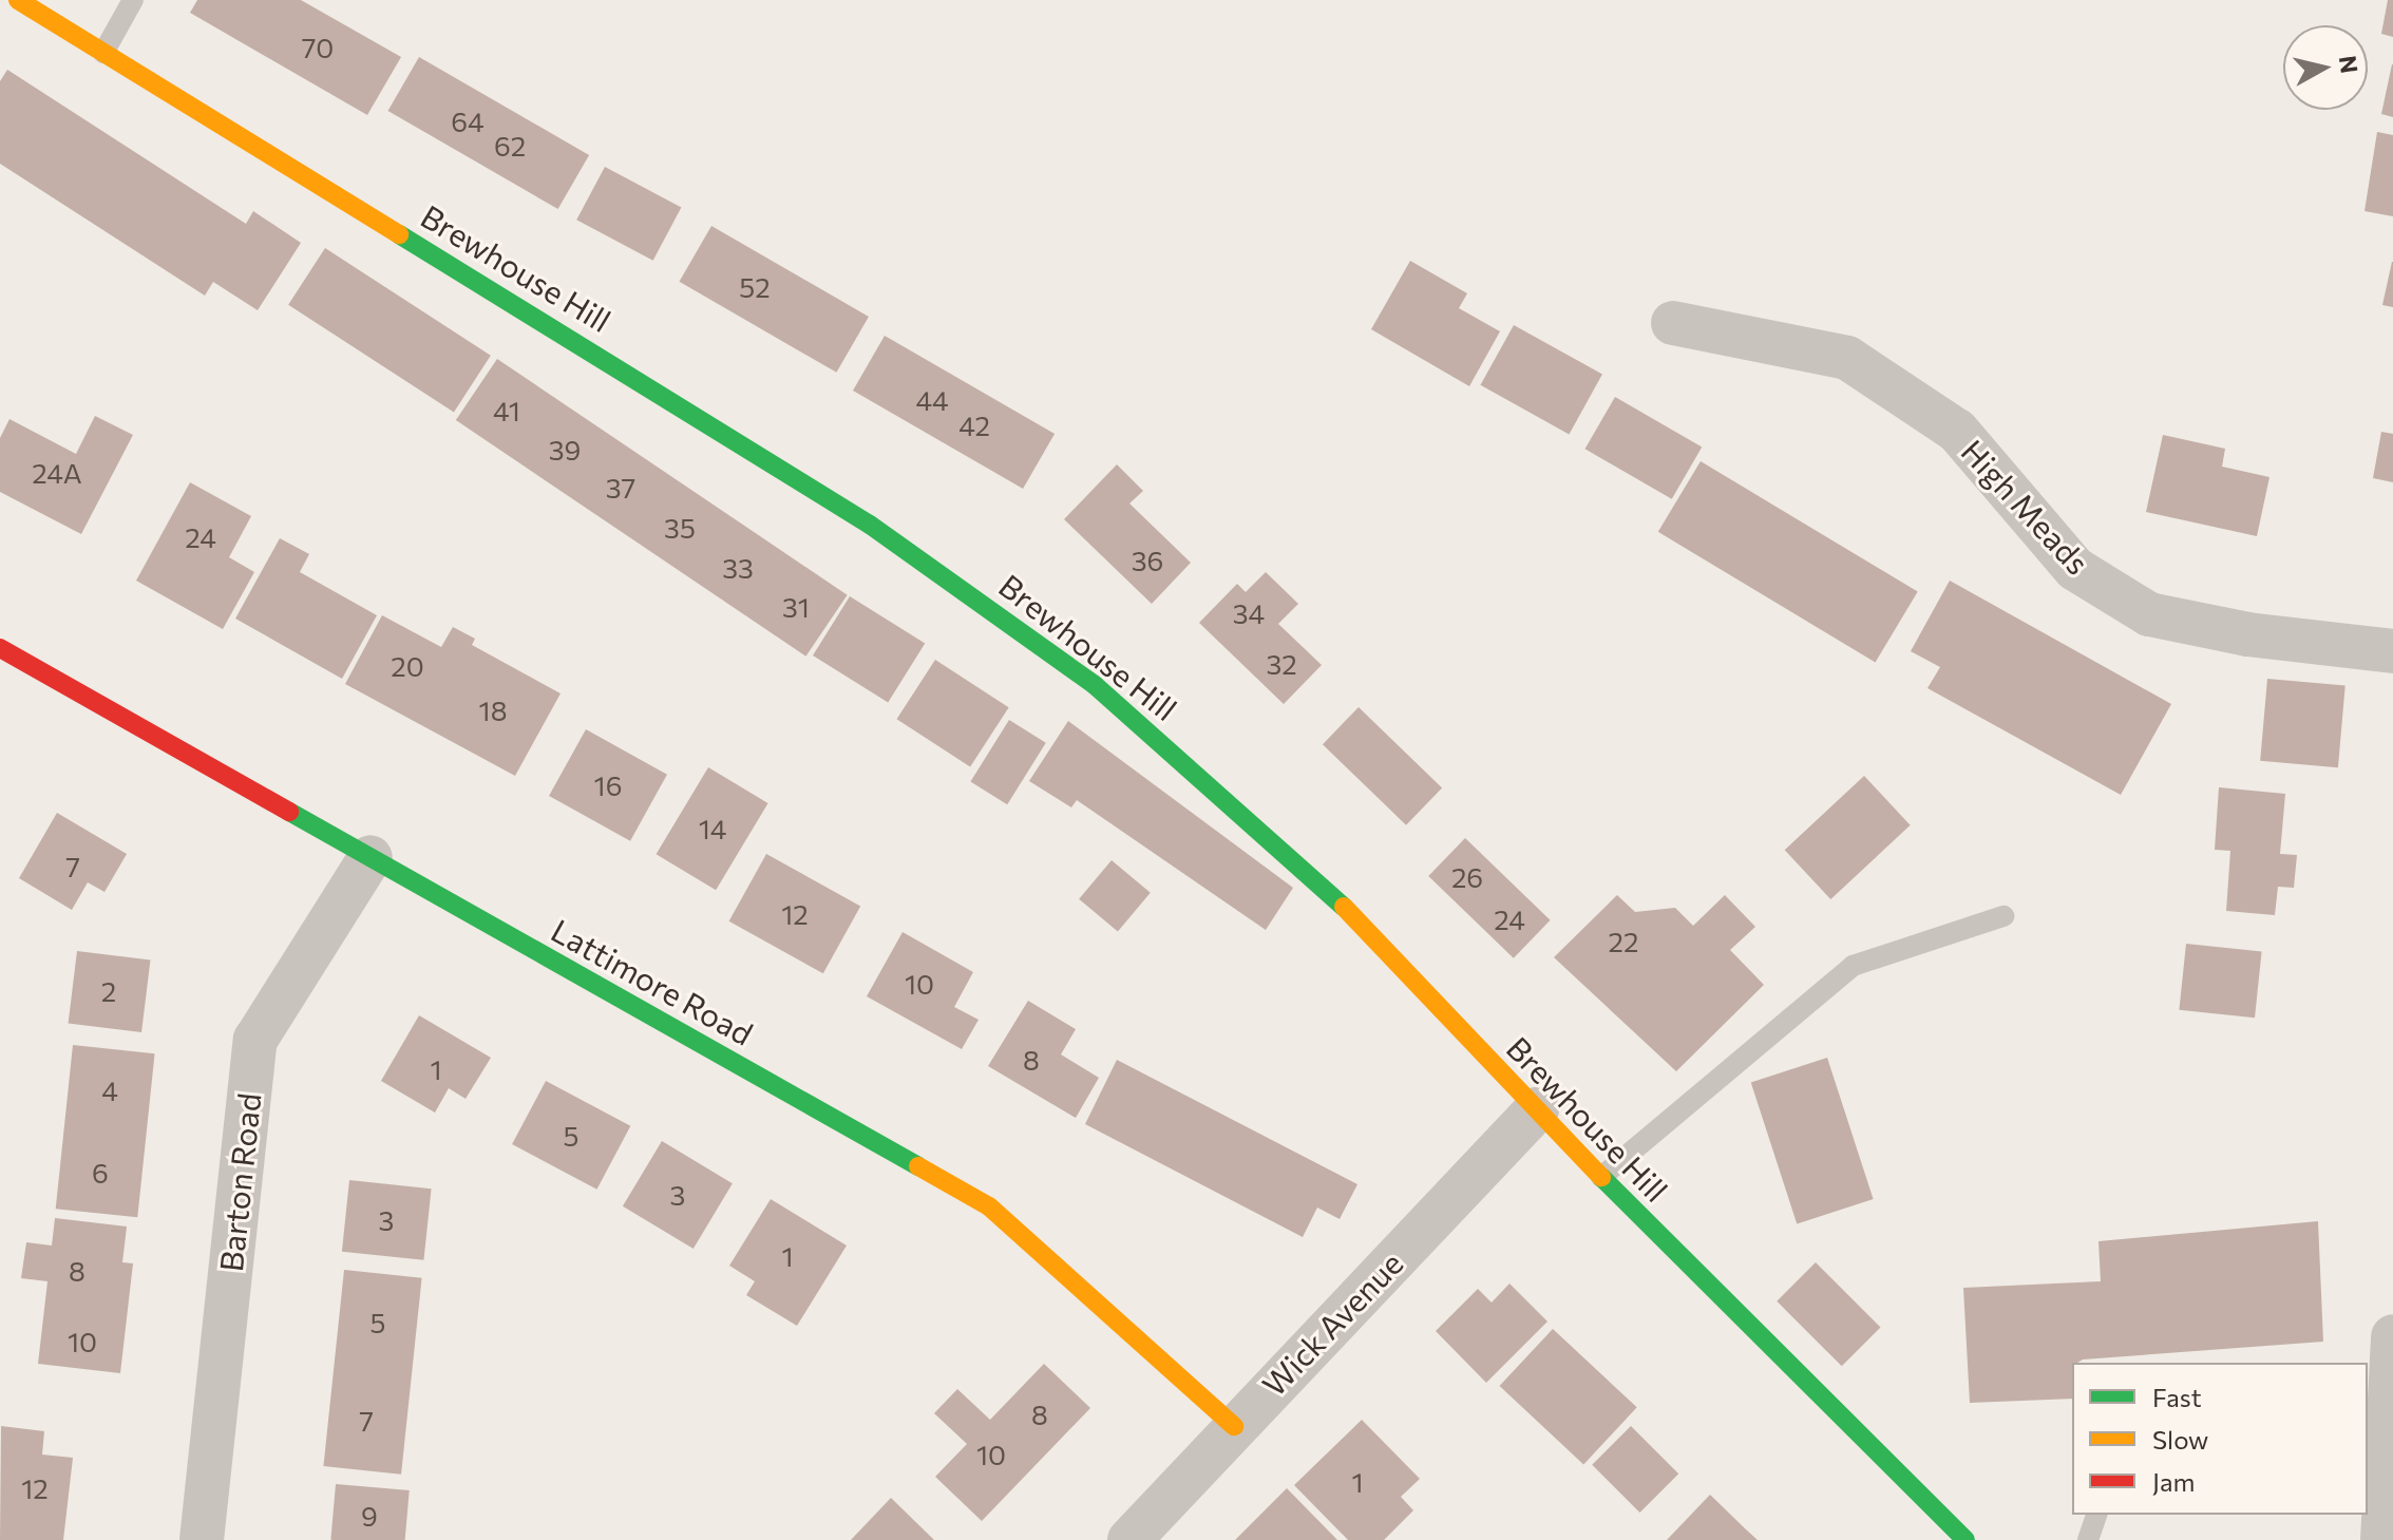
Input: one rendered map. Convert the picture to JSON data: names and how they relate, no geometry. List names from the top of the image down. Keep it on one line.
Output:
{"streets":{"street":["Brewhouse Hill","High Meads","Lattimore Road","Barton Road","Wick Avenue"]},"crossings":[["Brewhouse Hill","Wick Avenue"],["Lattimore Road","Barton Road"],["Lattimore Road","Wick Avenue"]],"house_numbers":["70","64","62","52","44","41","42","39","24A","37","35","24","36","33","31","34","32","20","18","16","14","7","26","12","24","22","10","2","8","1","4","5","6","3","3","1","8","5","10","8","7","10","1","12","9"],"legend":["Fast","Slow","Jam"],"north":"right"}
